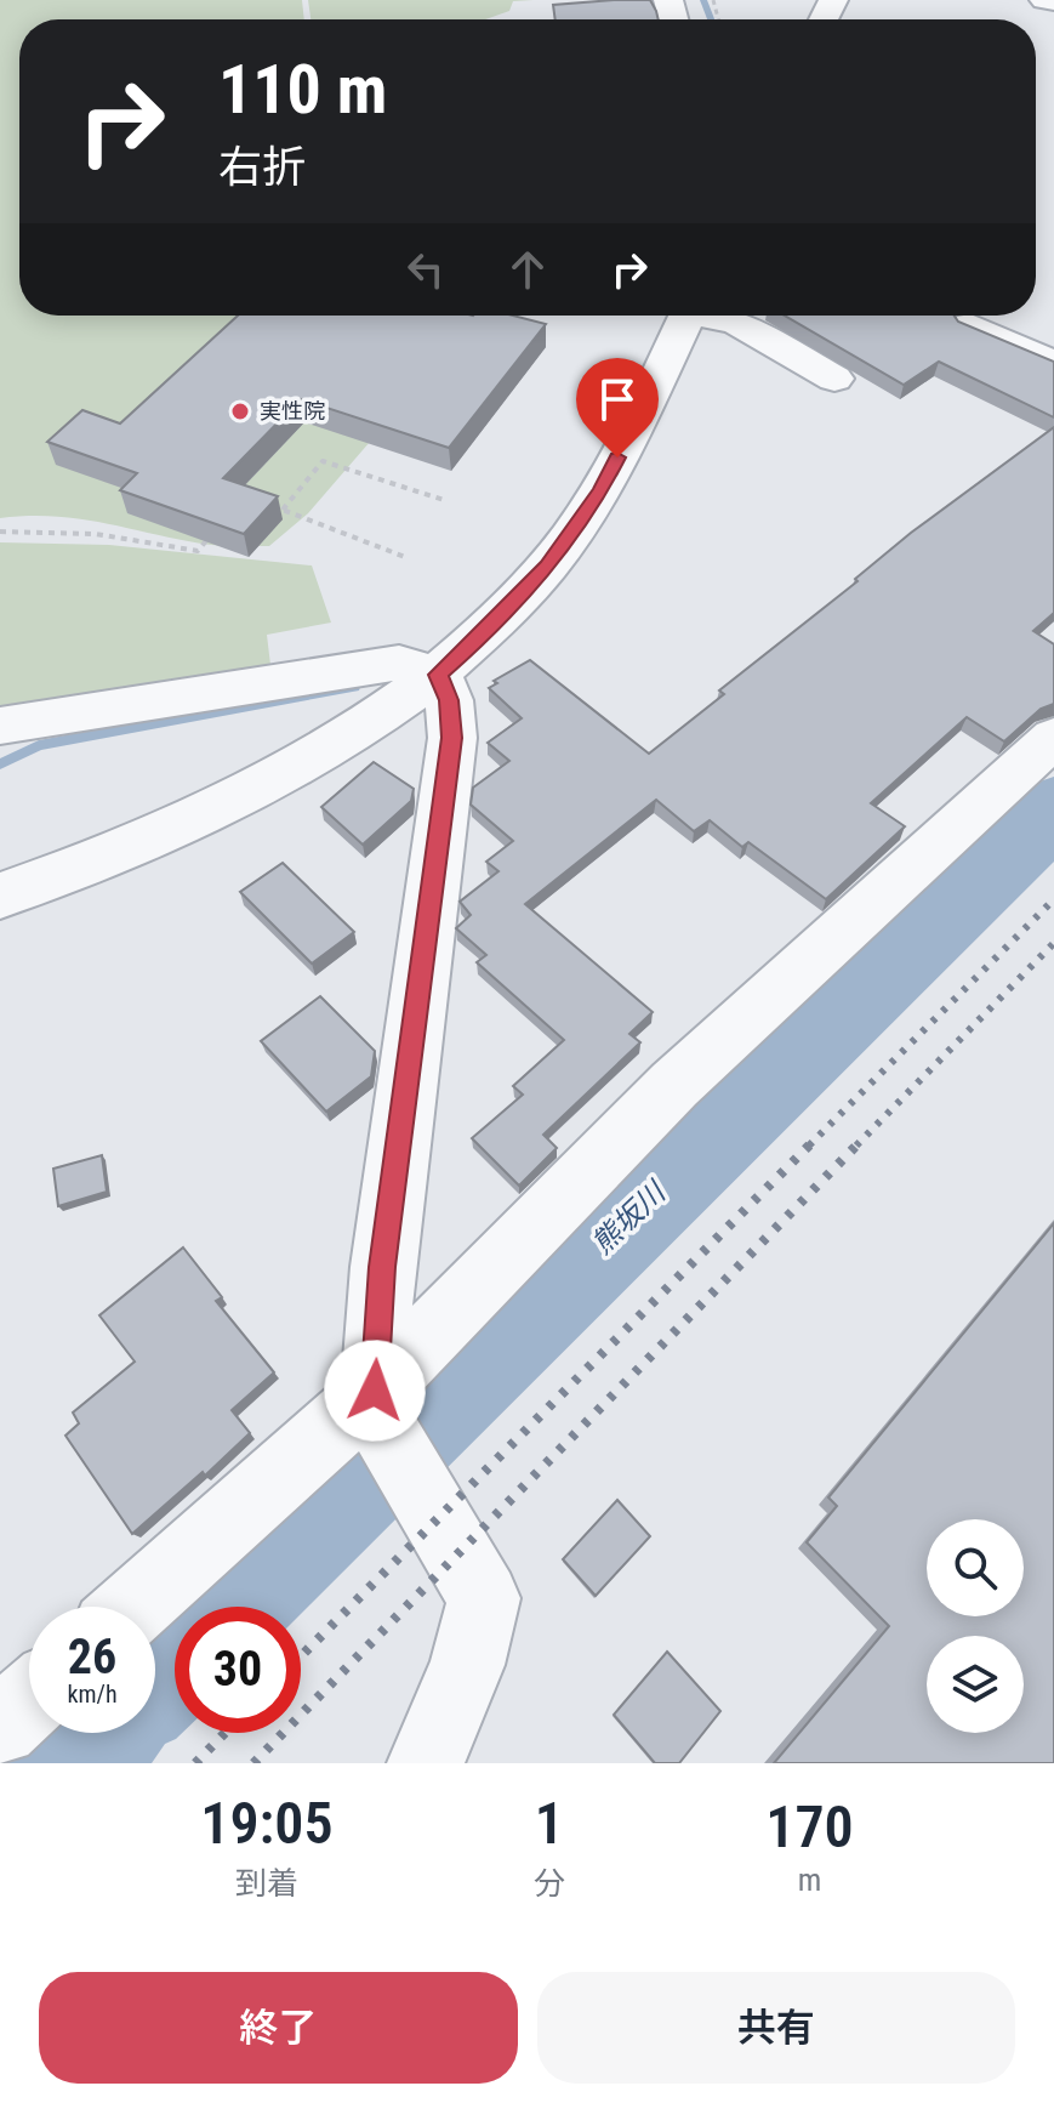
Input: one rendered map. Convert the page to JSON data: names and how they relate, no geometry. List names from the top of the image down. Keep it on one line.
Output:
{"water":["熊坂川"],"places":["実性院"],"page":{"turn":["110 m","右折"],"speed":"26 km/h","limit":"30","eta":["19:05","到着","1","分","170","m"],"buttons":["終了","共有"]}}
